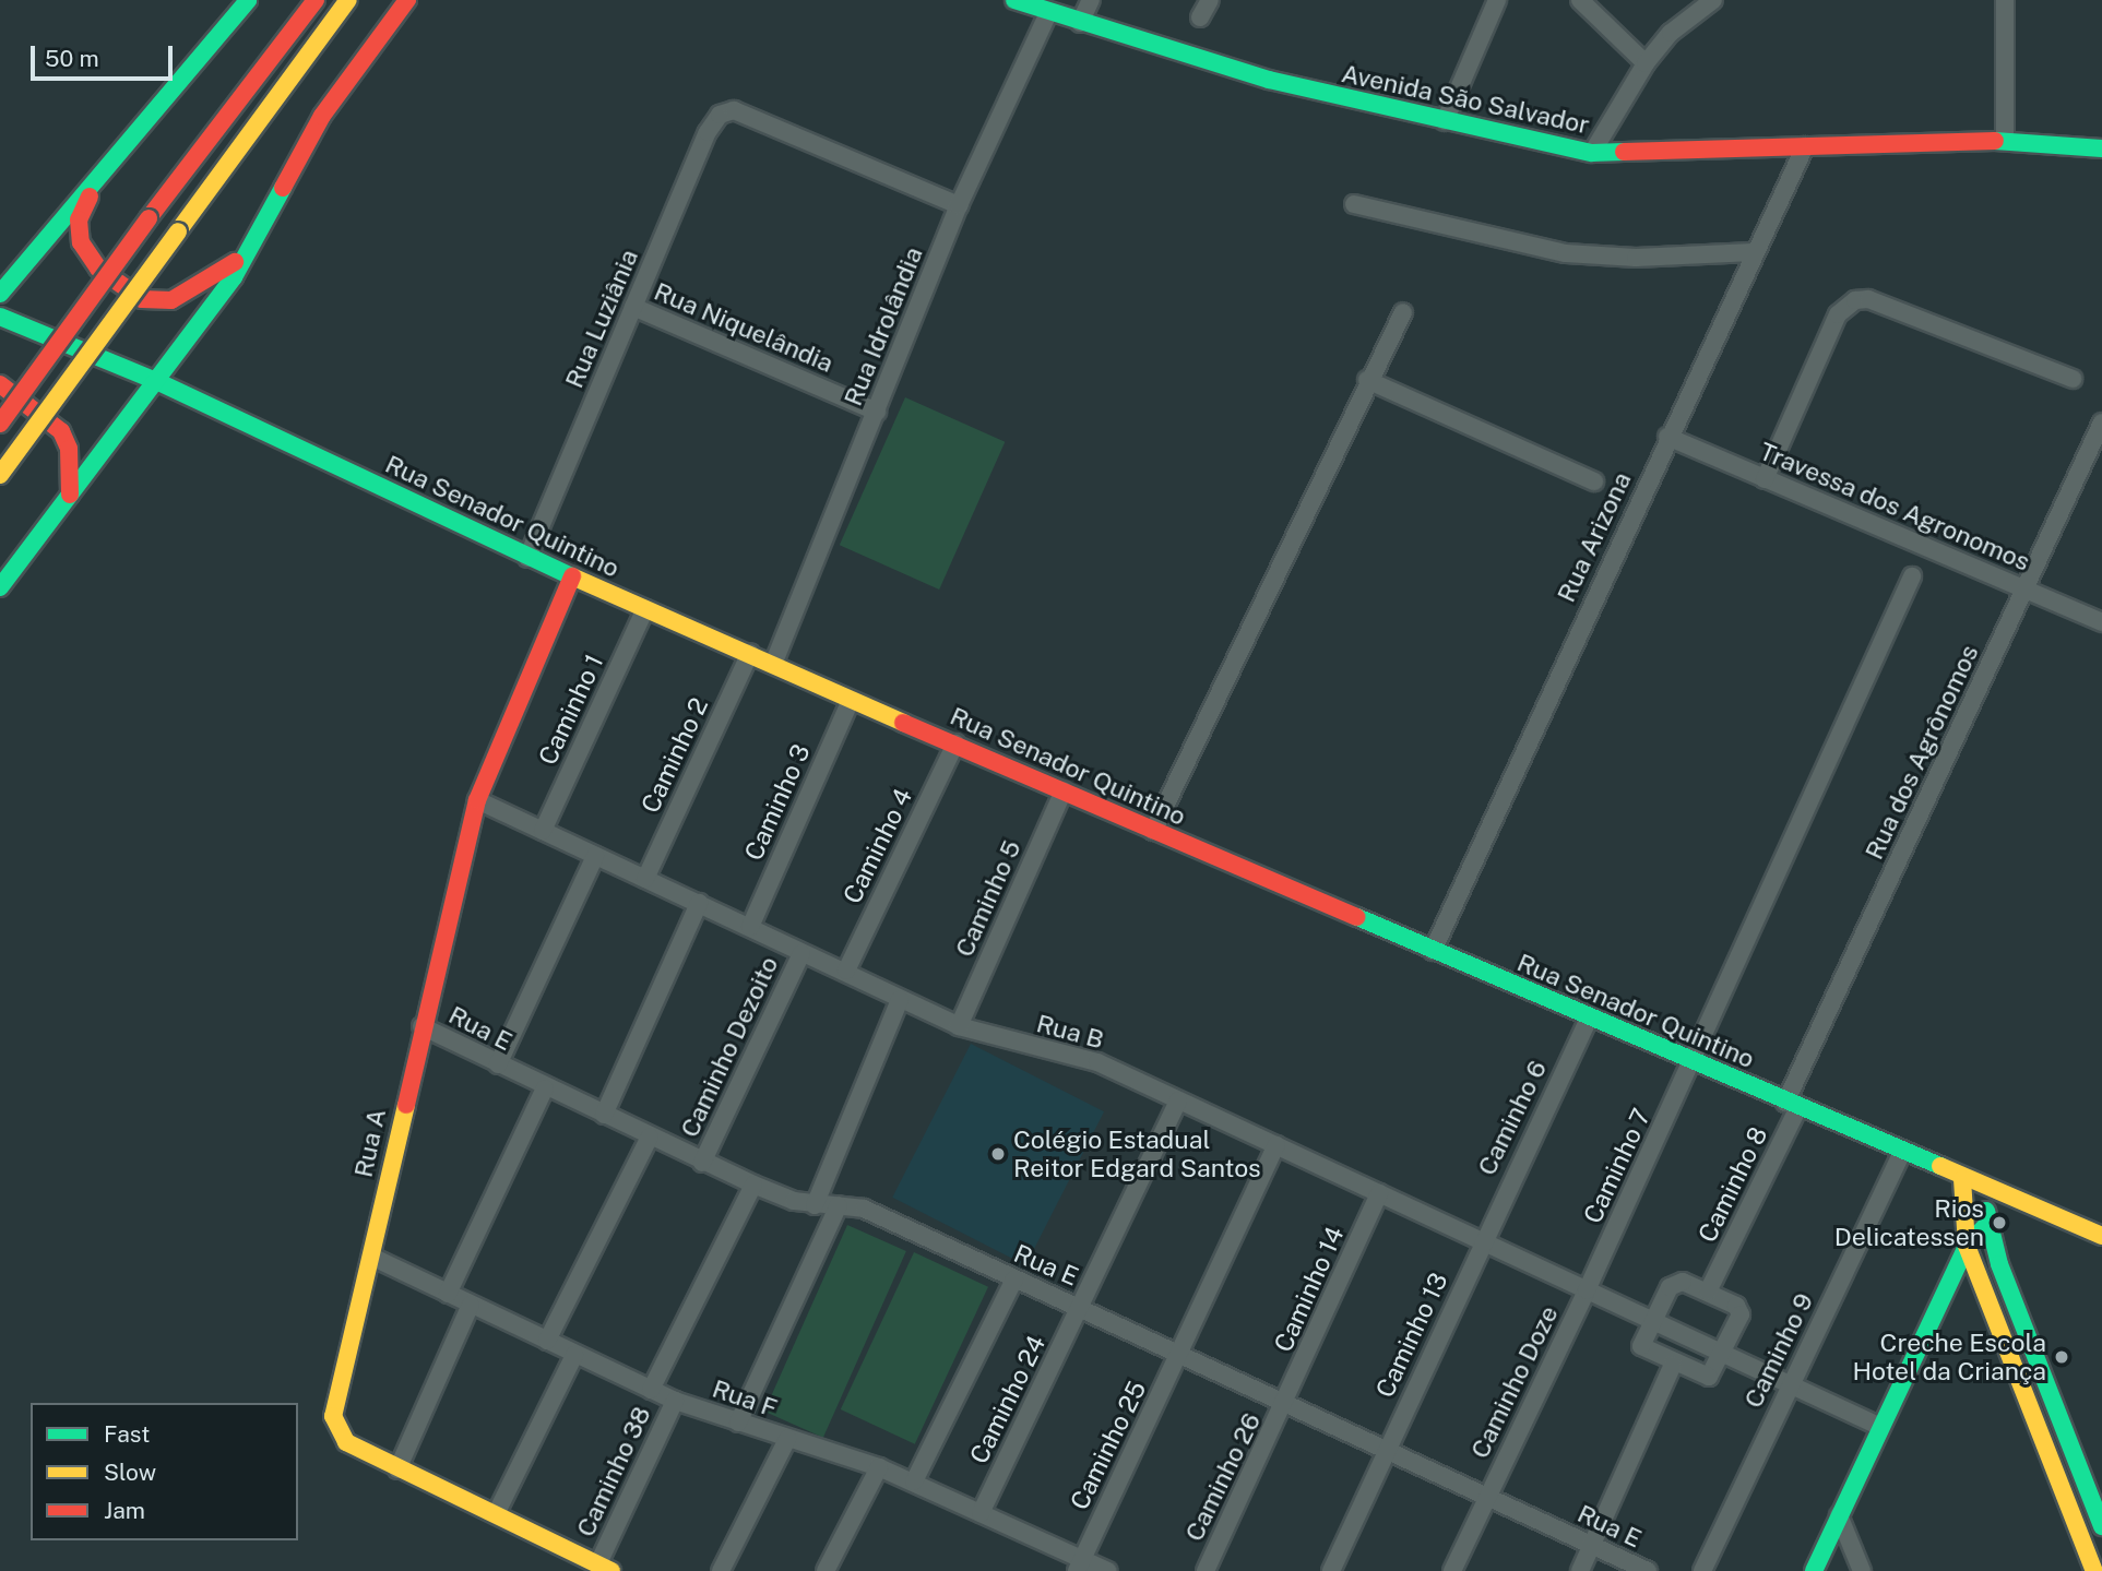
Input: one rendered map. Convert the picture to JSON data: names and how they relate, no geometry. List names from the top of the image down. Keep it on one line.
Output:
{"streets":{"main road":["Avenida São Salvador","Rua Senador Quintino","Rua A"],"street":["Rua Luziânia","Rua Idrolândia","Rua Niquelândia","Travessa dos Agronomos","Rua Arizona","Caminho 1","Rua dos Agrônomos","Caminho 2","Caminho 3","Caminho 4","Caminho 5","Rua E","Rua B","Caminho Dezoito","Caminho 6","Caminho 7","Caminho 8","Caminho 14","Caminho 13","Caminho 9","Caminho Doze","Rua F","Caminho 24","Caminho 25","Caminho 38","Caminho 26"]},"crossings":[["Avenida São Salvador","Rua Idrolândia"],["Avenida São Salvador","Rua Arizona"],["Rua Luziânia","Rua Idrolândia"],["Rua Luziânia","Rua Niquelândia"],["Rua Luziânia","Rua Senador Quintino"],["Rua Idrolândia","Rua Niquelândia"],["Rua Idrolândia","Rua Senador Quintino"],["Travessa dos Agronomos","Rua Arizona"],["Travessa dos Agronomos","Rua dos Agrônomos"],["Rua Senador Quintino","Rua Arizona"],["Rua Senador Quintino","Caminho 1"],["Rua Senador Quintino","Rua dos Agrônomos"],["Rua Senador Quintino","Caminho 2"],["Rua Senador Quintino","Caminho 3"],["Rua Senador Quintino","Caminho 4"],["Rua Senador Quintino","Caminho 5"],["Rua Senador Quintino","Caminho 6"],["Rua Senador Quintino","Rua A"],["Rua Senador Quintino","Caminho 7"],["Rua Senador Quintino","Caminho 8"],["Rua Senador Quintino","Caminho 9"],["Caminho 1","Rua B"],["Rua dos Agrônomos","Caminho 8"],["Caminho 2","Rua B"],["Caminho 3","Rua B"],["Caminho 4","Rua B"],["Caminho 5","Rua B"],["Rua E","Caminho Dezoito"],["Rua E","Rua A"],["Rua E","Caminho 14"],["Rua E","Caminho 13"],["Rua E","Caminho Doze"],["Rua E","Caminho 24"],["Rua E","Caminho 25"],["Rua E","Caminho 26"],["Rua B","Caminho Dezoito"],["Rua B","Caminho 6"],["Rua B","Rua A"],["Rua B","Caminho 7"],["Rua B","Caminho 14"],["Rua B","Caminho 13"],["Rua B","Caminho Doze"],["Rua B","Caminho 24"],["Rua B","Caminho 25"],["Caminho 6","Caminho 13"],["Rua A","Rua F"],["Rua A","Caminho 38"],["Caminho 7","Caminho Doze"],["Caminho 14","Caminho 26"],["Rua F","Caminho 24"],["Rua F","Caminho 25"],["Rua F","Caminho 38"]],"places":["Colégio Estadual Reitor Edgard Santos","Rios Delicatessen","Creche Escola Hotel da Criança"],"legend":["Fast","Slow","Jam"],"scale_bar":"50 m"}
